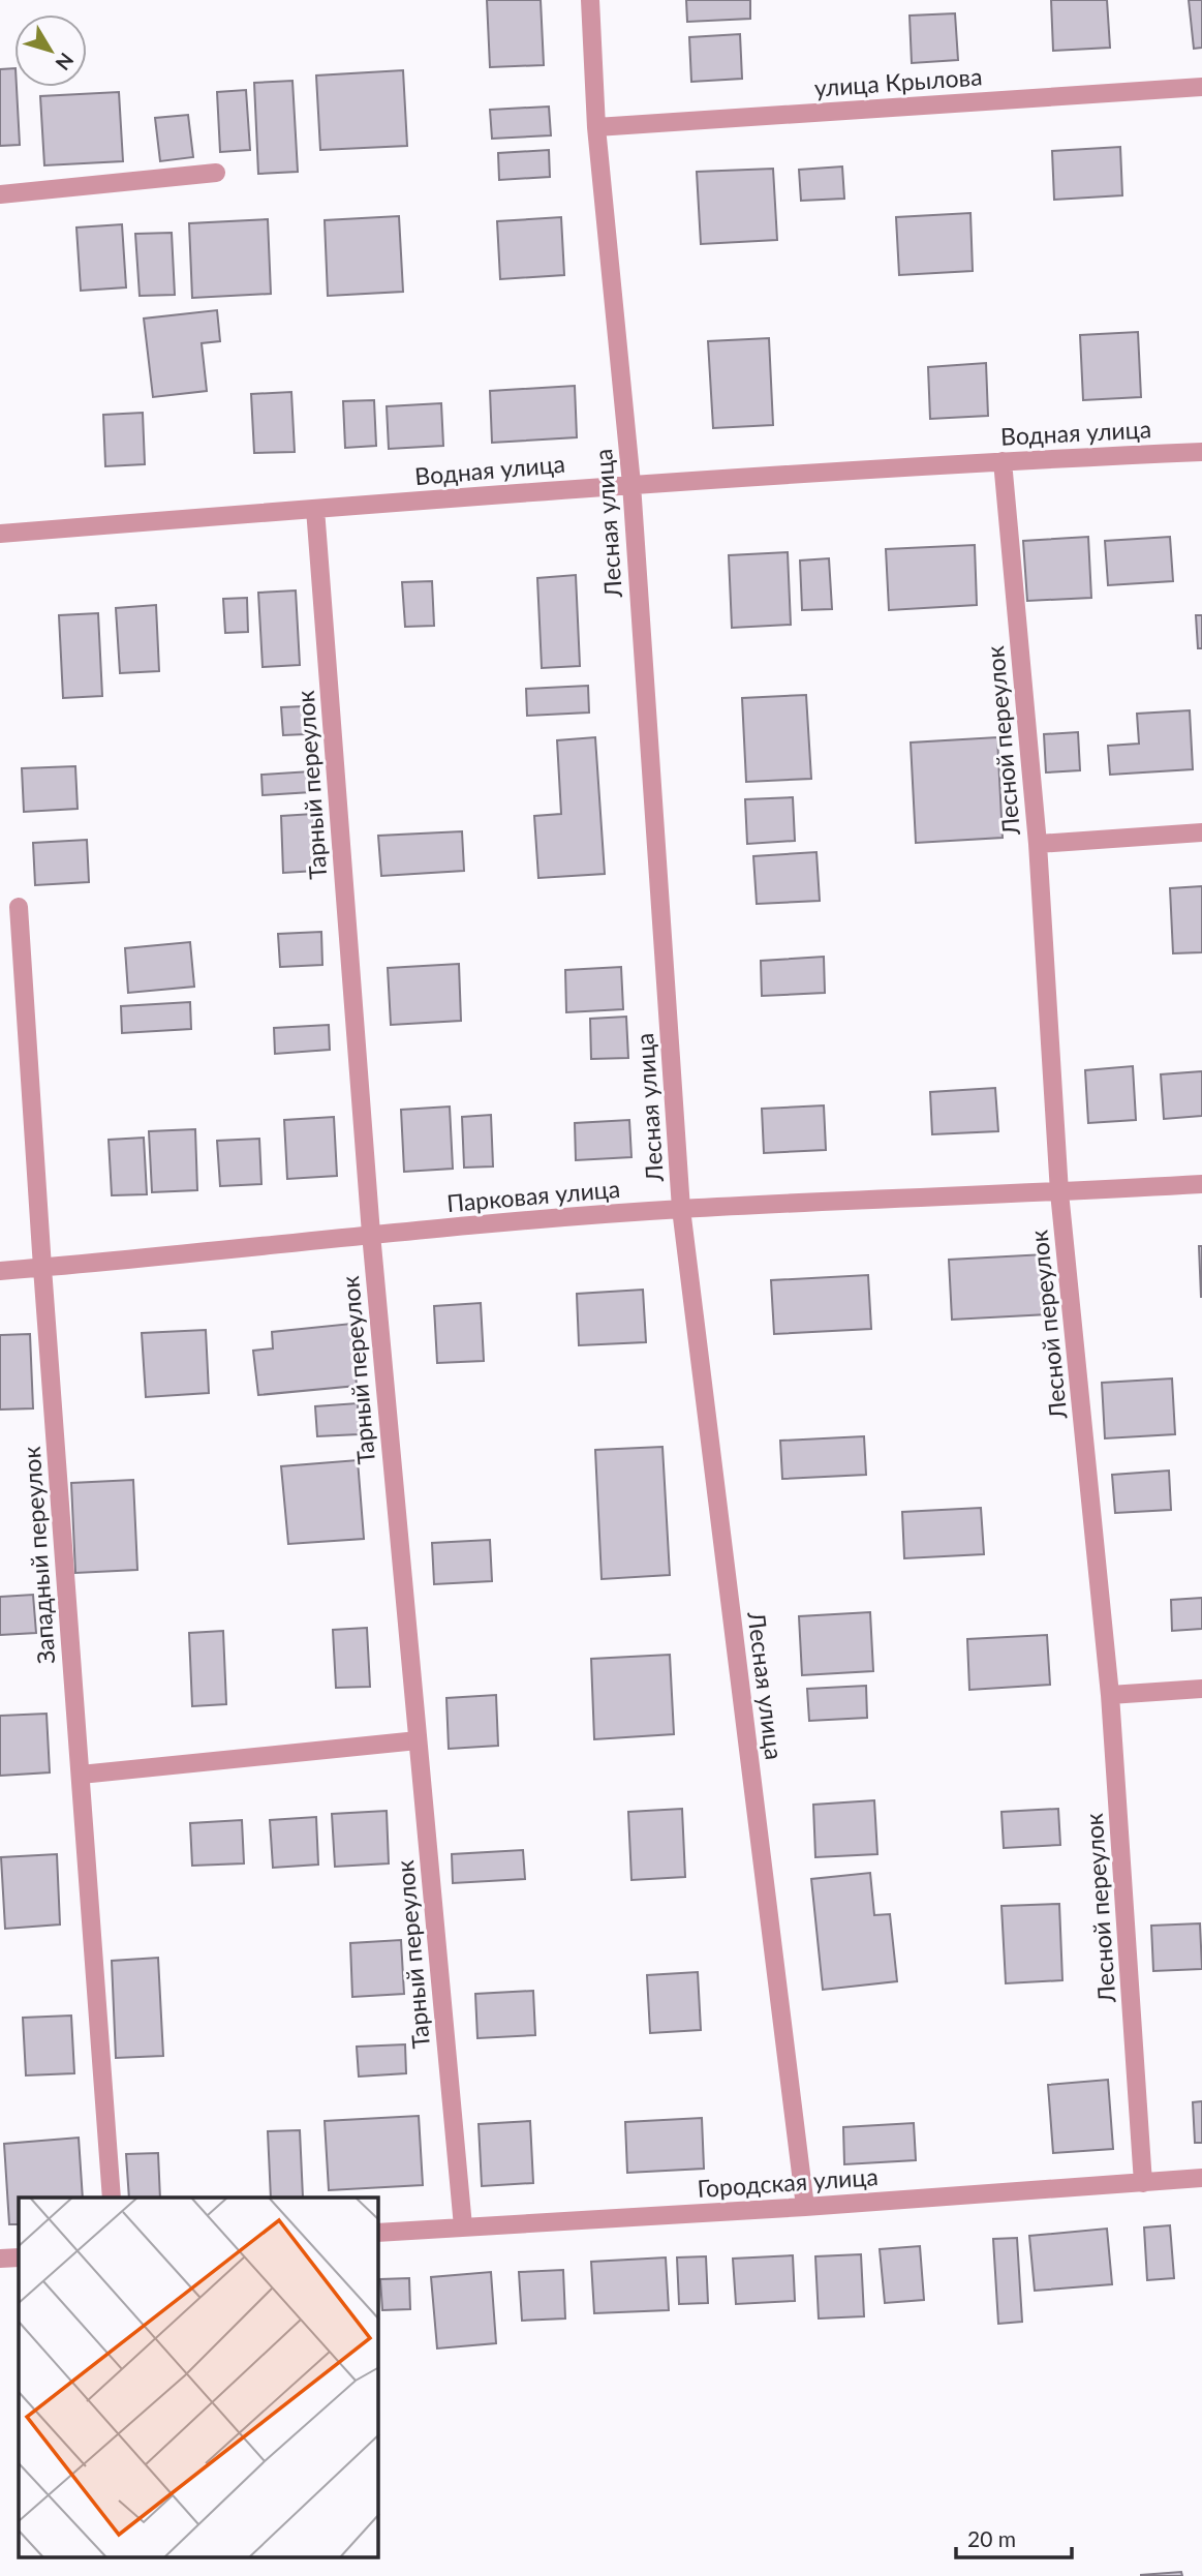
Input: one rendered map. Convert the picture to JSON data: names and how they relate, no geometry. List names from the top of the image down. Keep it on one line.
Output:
{"streets":{"street":["улица Крылова","Водная улица","Лесная улица","Лесной переулок","Тарный переулок","Парковая улица","Западный переулок","Городская улица"]},"crossings":[["улица Крылова","Лесная улица"],["Водная улица","Лесная улица"],["Водная улица","Лесной переулок"],["Водная улица","Тарный переулок"],["Лесная улица","Парковая улица"],["Лесная улица","Городская улица"],["Лесной переулок","Парковая улица"],["Лесной переулок","Городская улица"],["Тарный переулок","Парковая улица"],["Тарный переулок","Городская улица"],["Парковая улица","Западный переулок"]],"scale_bar":"20 m","north":"bottom right"}
